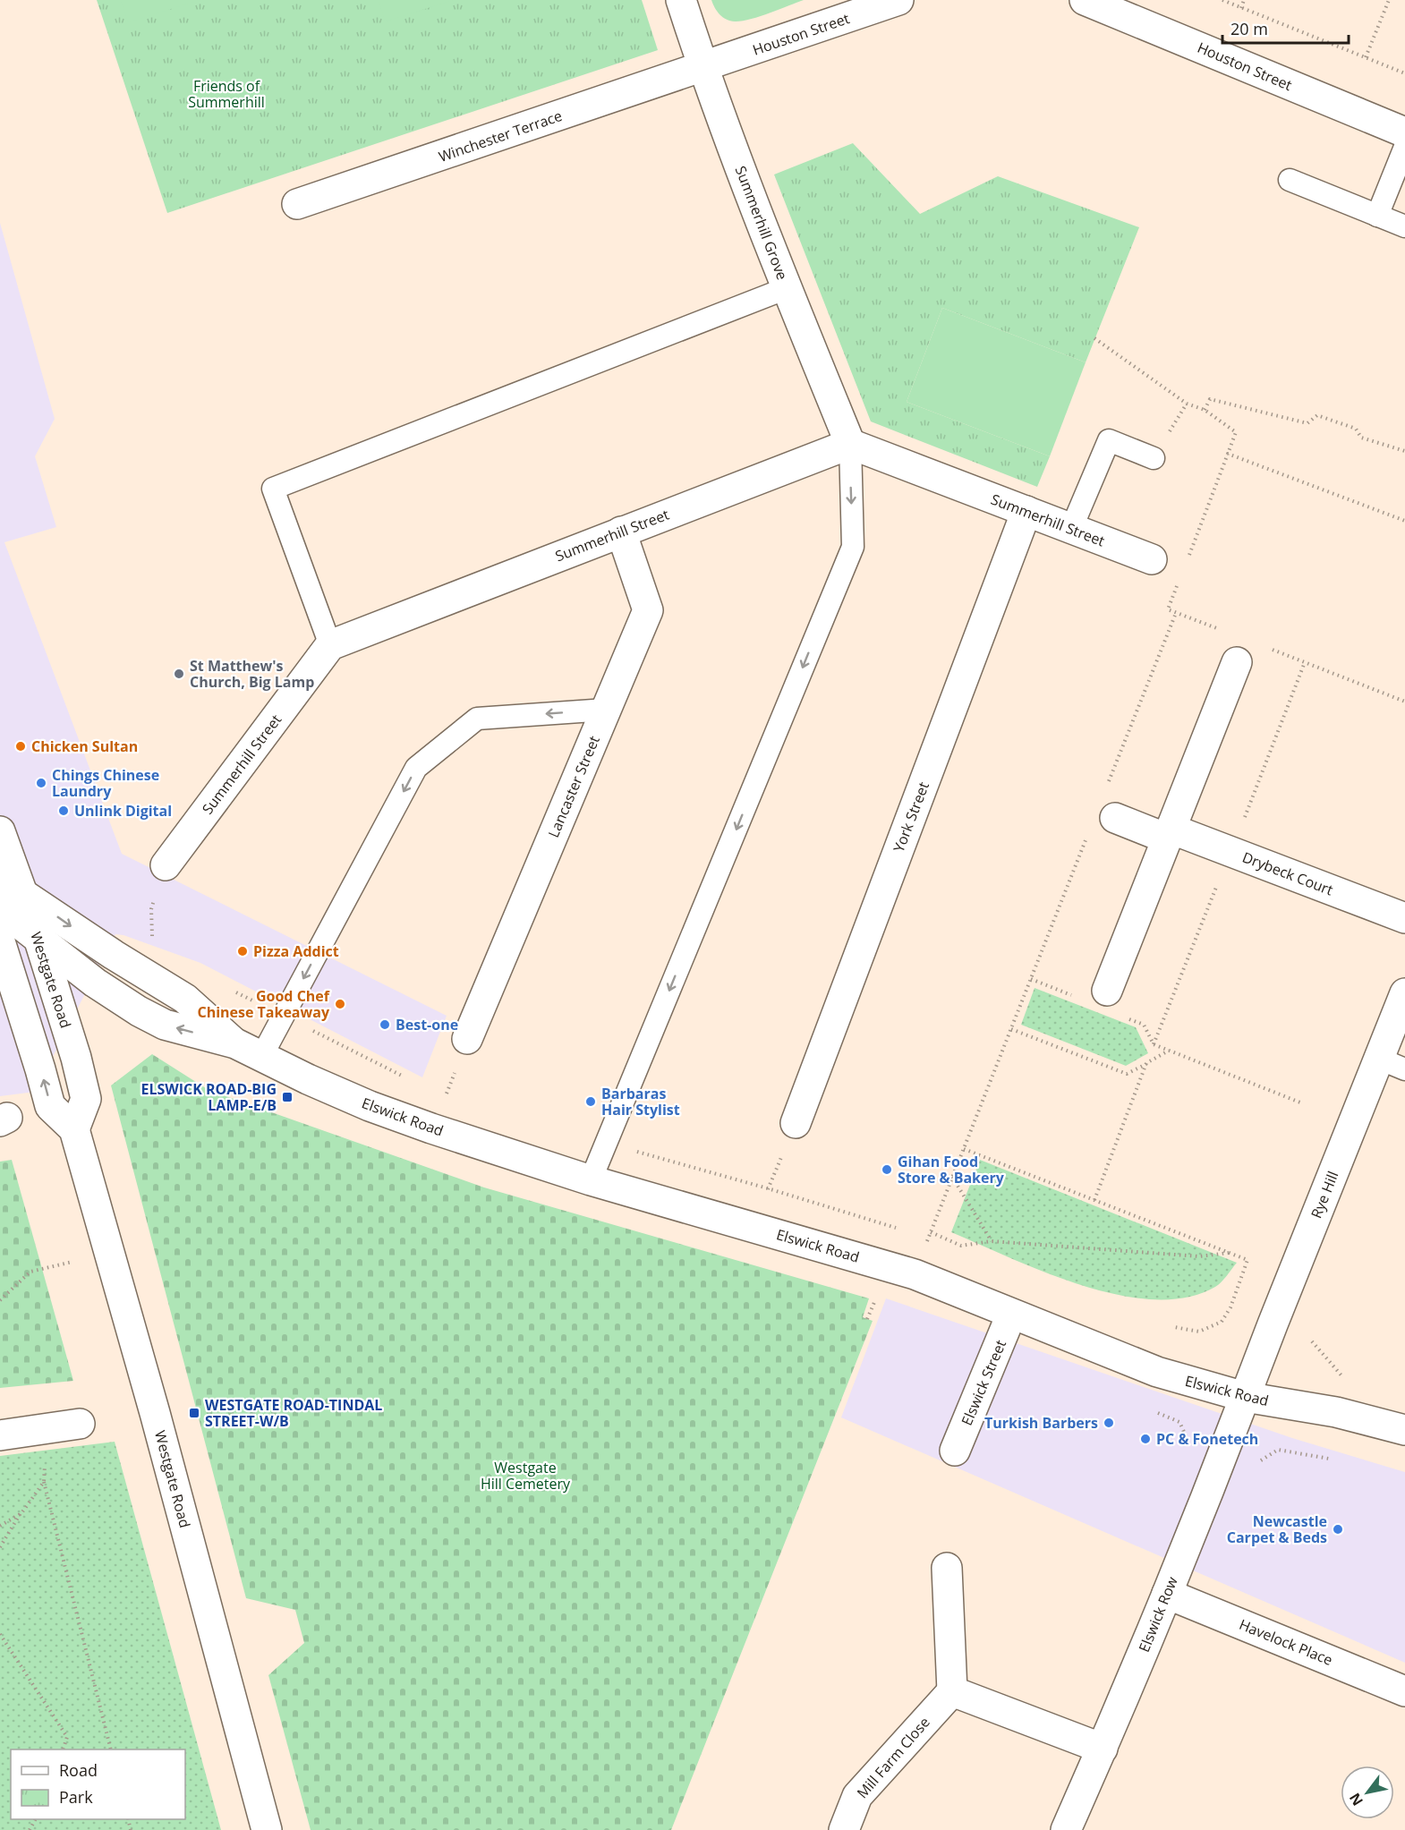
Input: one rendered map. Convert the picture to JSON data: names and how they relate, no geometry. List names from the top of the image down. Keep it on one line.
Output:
{"streets":{"street":["Houston Street","Winchester Terrace","Summerhill Grove","Summerhill Street","Lancaster Street","York Street","Drybeck Court","Westgate Road","Elswick Road","Rye Hill","Elswick Street","Elswick Row","Havelock Place","Mill Farm Close"]},"crossings":[["Houston Street","Winchester Terrace"],["Houston Street","Summerhill Grove"],["Winchester Terrace","Summerhill Grove"],["Summerhill Grove","Summerhill Street"],["Summerhill Street","Lancaster Street"],["Summerhill Street","York Street"],["Westgate Road","Elswick Road"],["Elswick Road","Rye Hill"],["Elswick Road","Elswick Street"],["Elswick Road","Elswick Row"],["Rye Hill","Elswick Row"],["Elswick Row","Havelock Place"]],"parks":["Friends of Summerhill","Westgate Hill Cemetery"],"places":{"other":["St Matthew's Church, Big Lamp","Chicken Sultan","Chings Chinese Laundry","Unlink Digital","Pizza Addict","Good Chef Chinese Takeaway","Best-one","Barbaras Hair Stylist","Gihan Food Store & Bakery","Turkish Barbers","PC & Fonetech","Newcastle Carpet & Beds"],"transit":["ELSWICK ROAD-BIG LAMP-E/B","WESTGATE ROAD-TINDAL STREET-W/B"]},"legend":["Road","Park"],"scale_bar":"20 m","north":"bottom left"}
